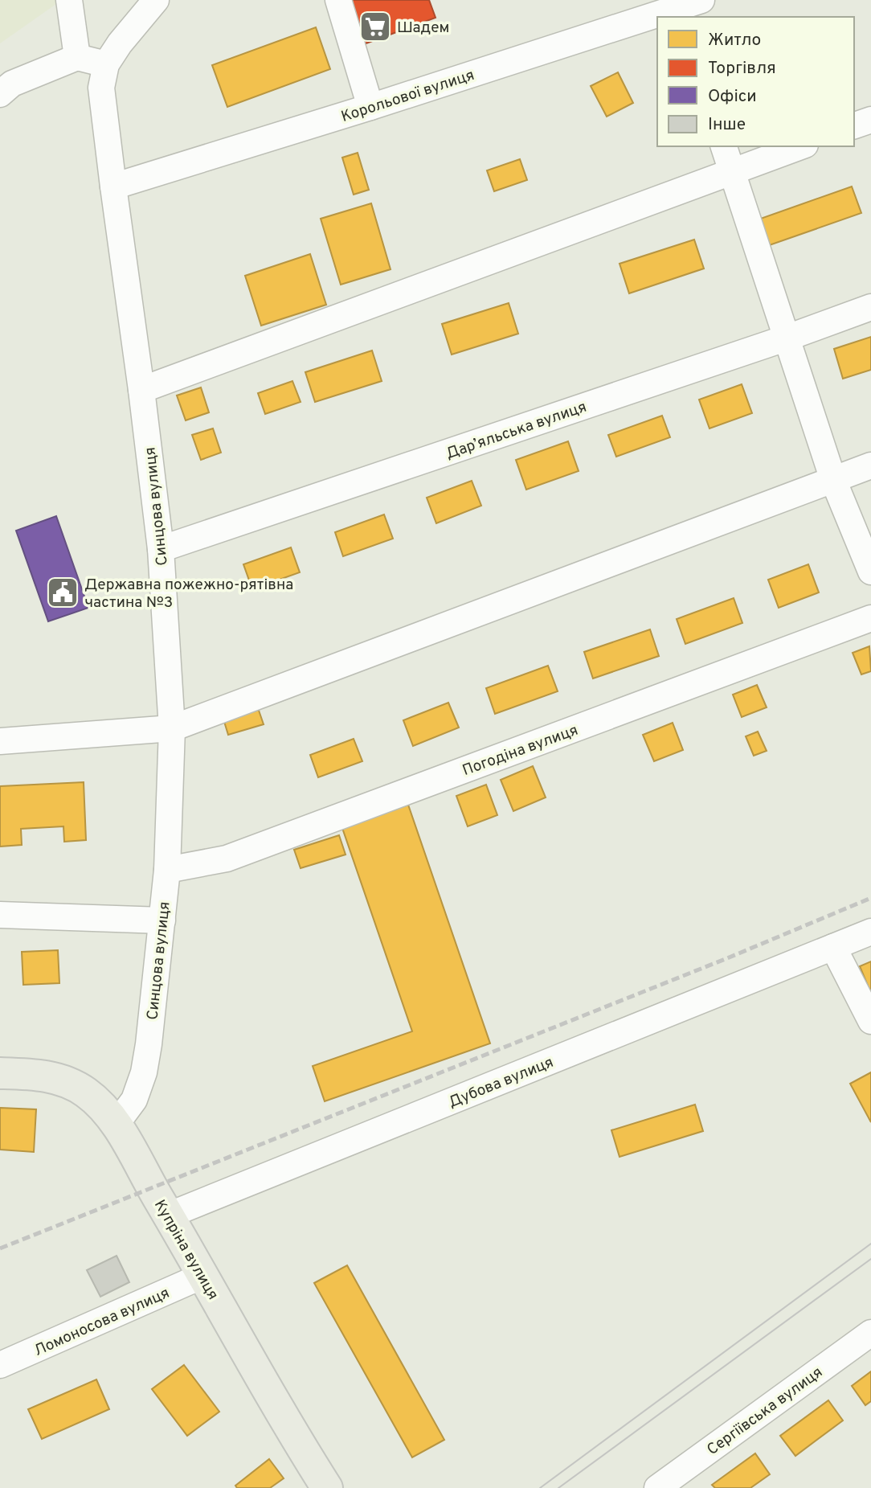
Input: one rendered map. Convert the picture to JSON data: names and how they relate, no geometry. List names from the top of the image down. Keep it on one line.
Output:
{"streets":{"main road":["Купріна вулиця"],"street":["Корольової вулиця","Дар’яльська вулиця","Синцова вулиця","Погодіна вулиця","Дубова вулиця","Ломоносова вулиця","Сергіївська вулиця"]},"crossings":[["Корольової вулиця","Синцова вулиця"],["Дар’яльська вулиця","Синцова вулиця"],["Синцова вулиця","Погодіна вулиця"],["Синцова вулиця","Купріна вулиця"],["Дубова вулиця","Купріна вулиця"],["Купріна вулиця","Ломоносова вулиця"]],"places":{"supermarket":["Шадем"],"public building":["Державна пожежно-рятівна частина №3"]},"legend":["Житло","Торгівля","Офіси","Інше"]}
